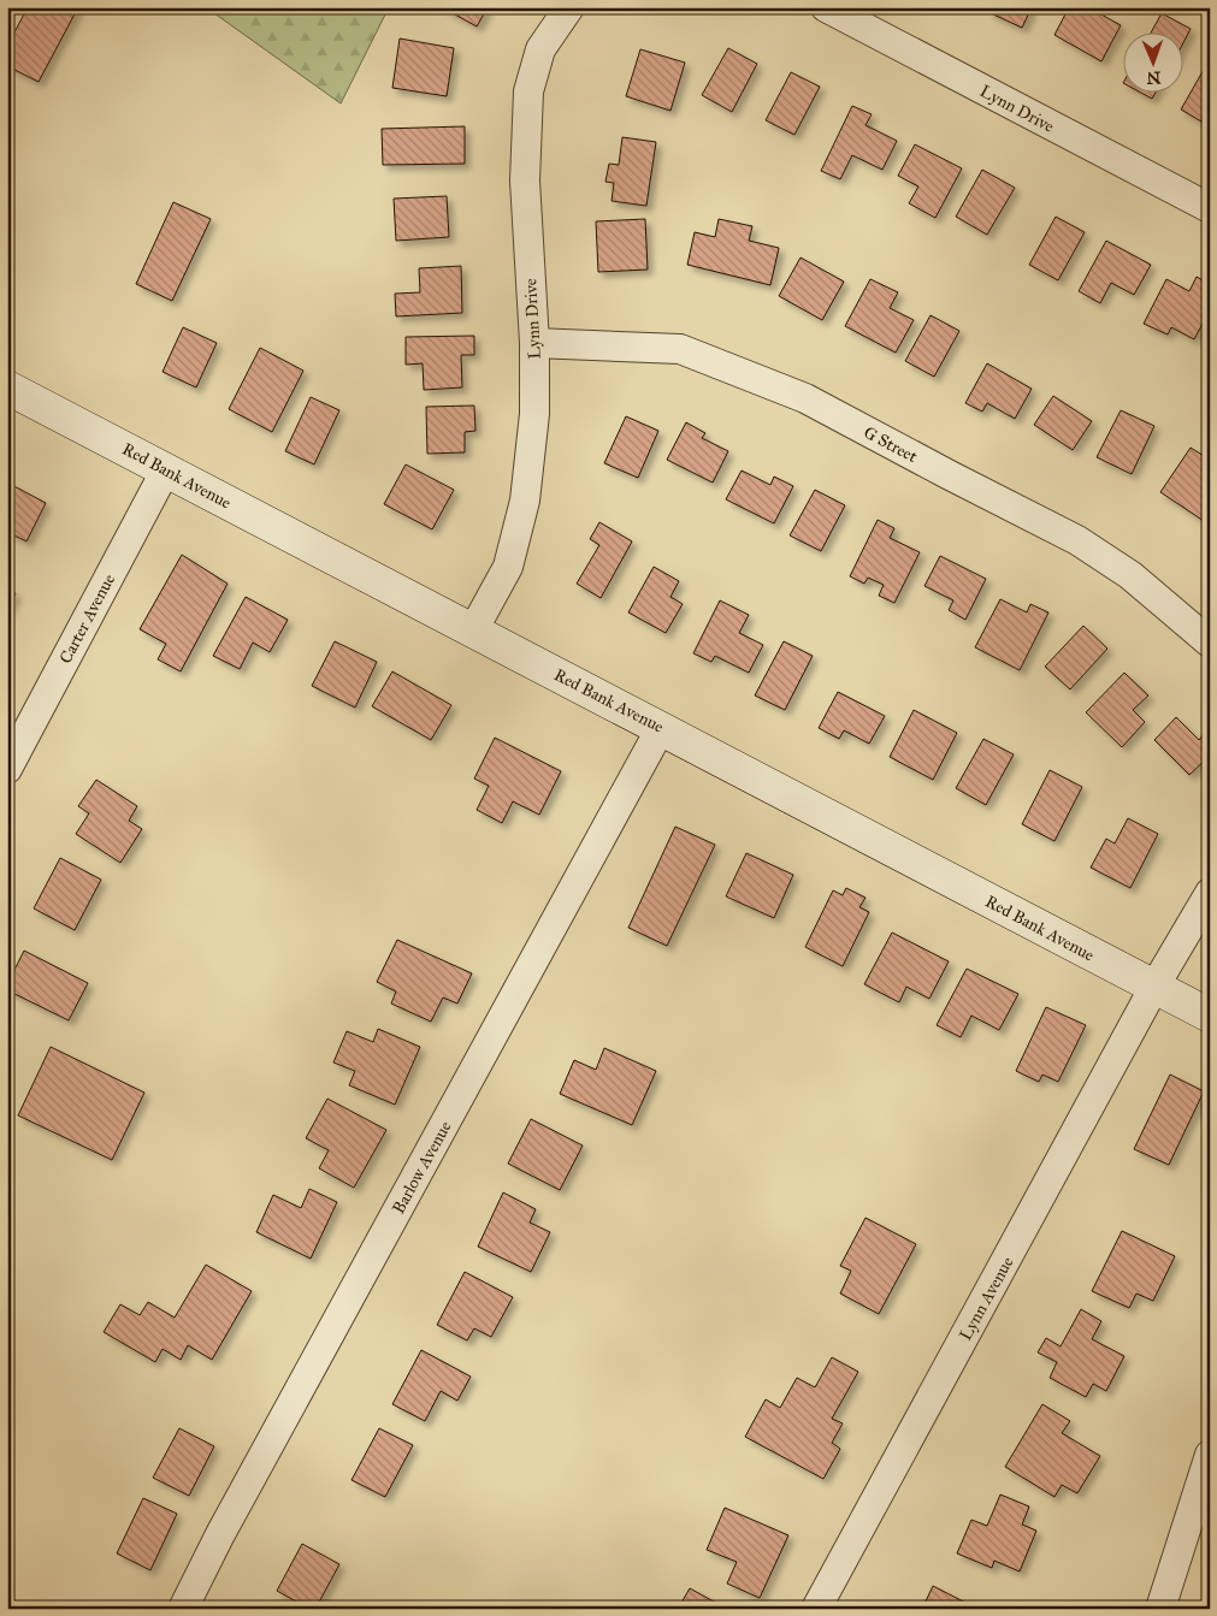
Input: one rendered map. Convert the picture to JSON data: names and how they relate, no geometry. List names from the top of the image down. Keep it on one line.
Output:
{"streets":{"street":["Lynn Drive","G Street","Red Bank Avenue","Carter Avenue","Barlow Avenue","Lynn Avenue"]},"crossings":[["Lynn Drive","G Street"],["Lynn Drive","Red Bank Avenue"],["Red Bank Avenue","Carter Avenue"],["Red Bank Avenue","Barlow Avenue"],["Red Bank Avenue","Lynn Avenue"]],"north":"bottom"}
